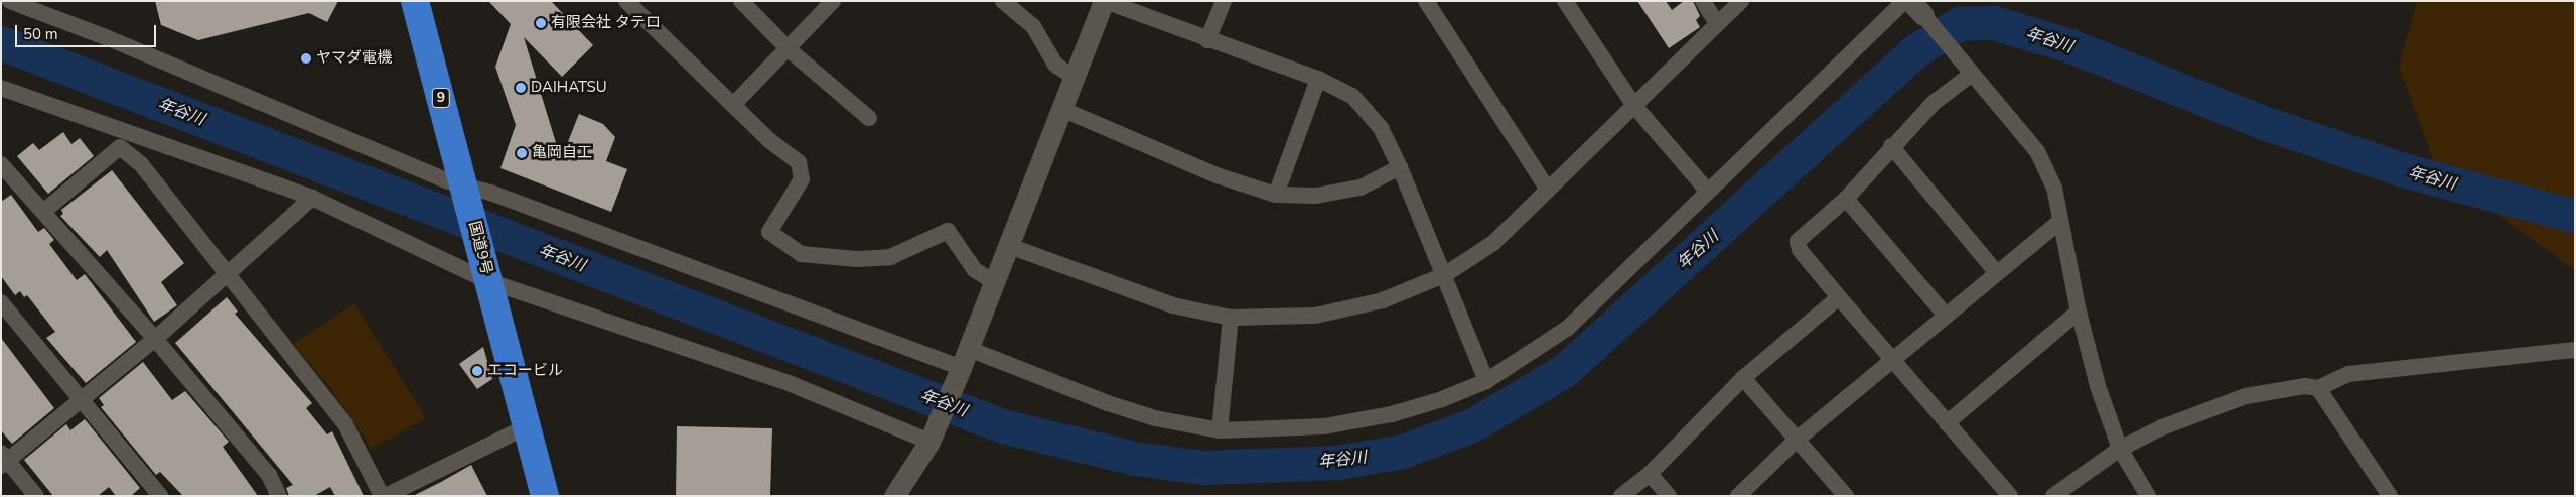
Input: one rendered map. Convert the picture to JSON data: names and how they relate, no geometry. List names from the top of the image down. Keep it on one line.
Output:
{"streets":{"highway":["9","国道9号"]},"water":["年谷川"],"places":["有限会社 タテロ","ヤマダ電機","DAIHATSU","亀岡自工","エコービル"],"scale_bar":"50 m"}
